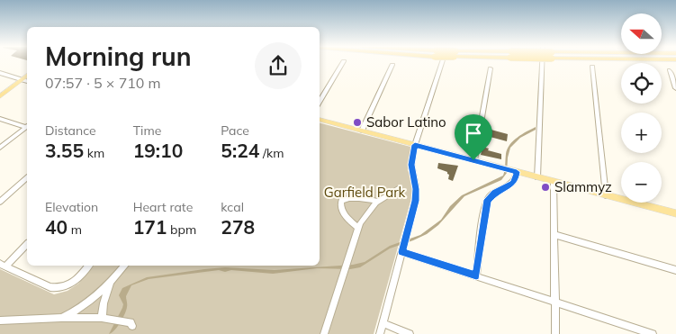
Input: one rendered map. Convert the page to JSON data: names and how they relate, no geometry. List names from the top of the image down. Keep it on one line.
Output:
{"parks":["Garfield Park"],"places":["Sabor Latino","Slammyz"],"north":"left","page":{"map_buttons":["+","−"],"heading":["Morning run","07:57 · 5 × 710 m"],"stats":[["Distance","3.55 km"],["Time","19:10"],["Pace","5:24 /km"],["Elevation","40 m"],["Heart rate","171 bpm"],["kcal","278"]]}}
